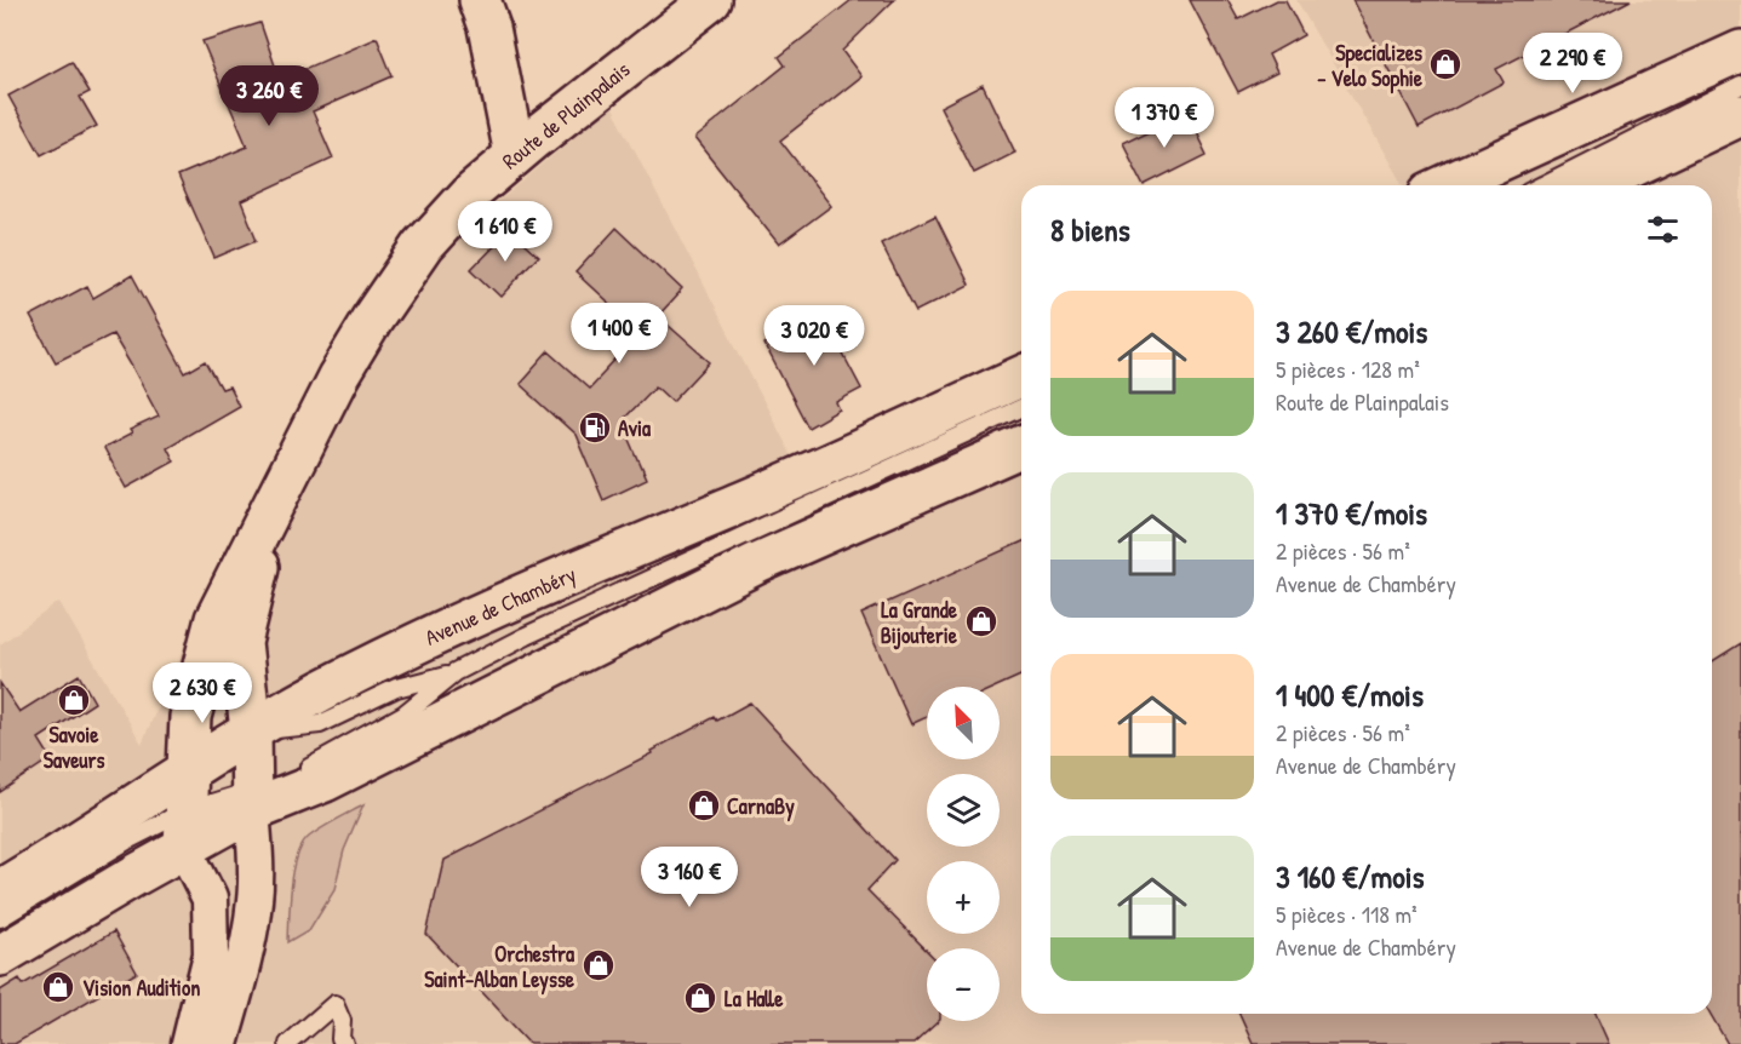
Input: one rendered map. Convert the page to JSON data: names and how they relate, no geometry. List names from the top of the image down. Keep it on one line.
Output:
{"streets":{"main road":["Route de Plainpalais","Avenue de Chambéry"]},"crossings":[["Route de Plainpalais","Avenue de Chambéry"]],"places":{"shop":["Specializes - Velo Sophie","La Grande Bijouterie","Savoie Saveurs","CarnaBy","Orchestra Saint-Alban Leysse","Vision Audition","La Halle"],"fuel station":["Avia"]},"north":"top left","page":{"price":["2 290 €","3 260 €","1 370 €","1 610 €","1 400 €","3 020 €","2 630 €","3 160 €"],"heading":"8 biens","list":[{"name":"3 260 €/mois","note":"5 pièces · 128 m² · Route de Plainpalais"},{"name":"1 370 €/mois","note":"2 pièces · 56 m² · Avenue de Chambéry"},{"name":"1 400 €/mois","note":"2 pièces · 56 m² · Avenue de Chambéry"},{"name":"3 160 €/mois","note":"5 pièces · 118 m² · Avenue de Chambéry"}],"map_buttons":["+","−"]}}
